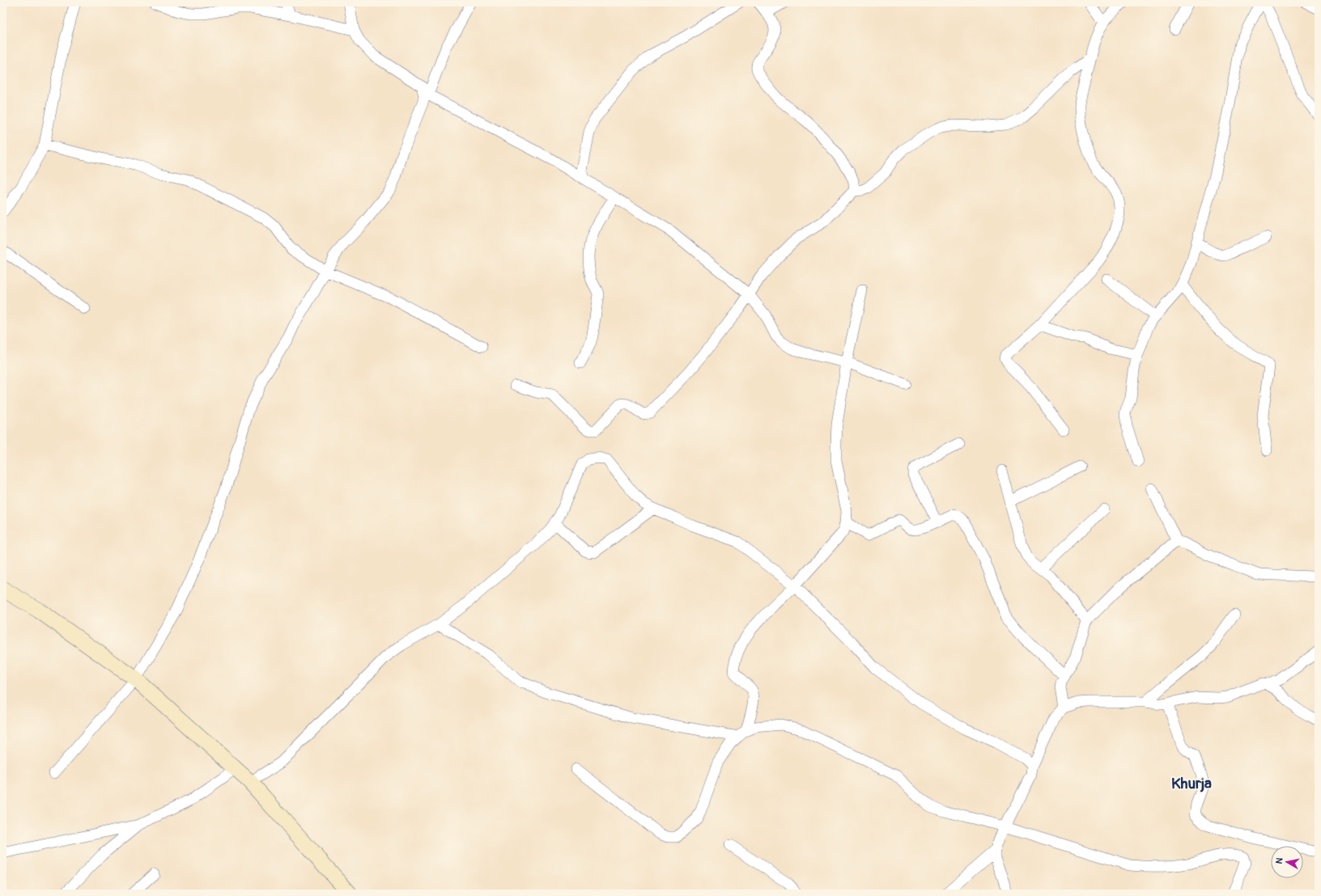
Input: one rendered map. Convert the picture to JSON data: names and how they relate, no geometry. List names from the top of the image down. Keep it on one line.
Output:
{"districts":["Khurja"],"north":"left"}
